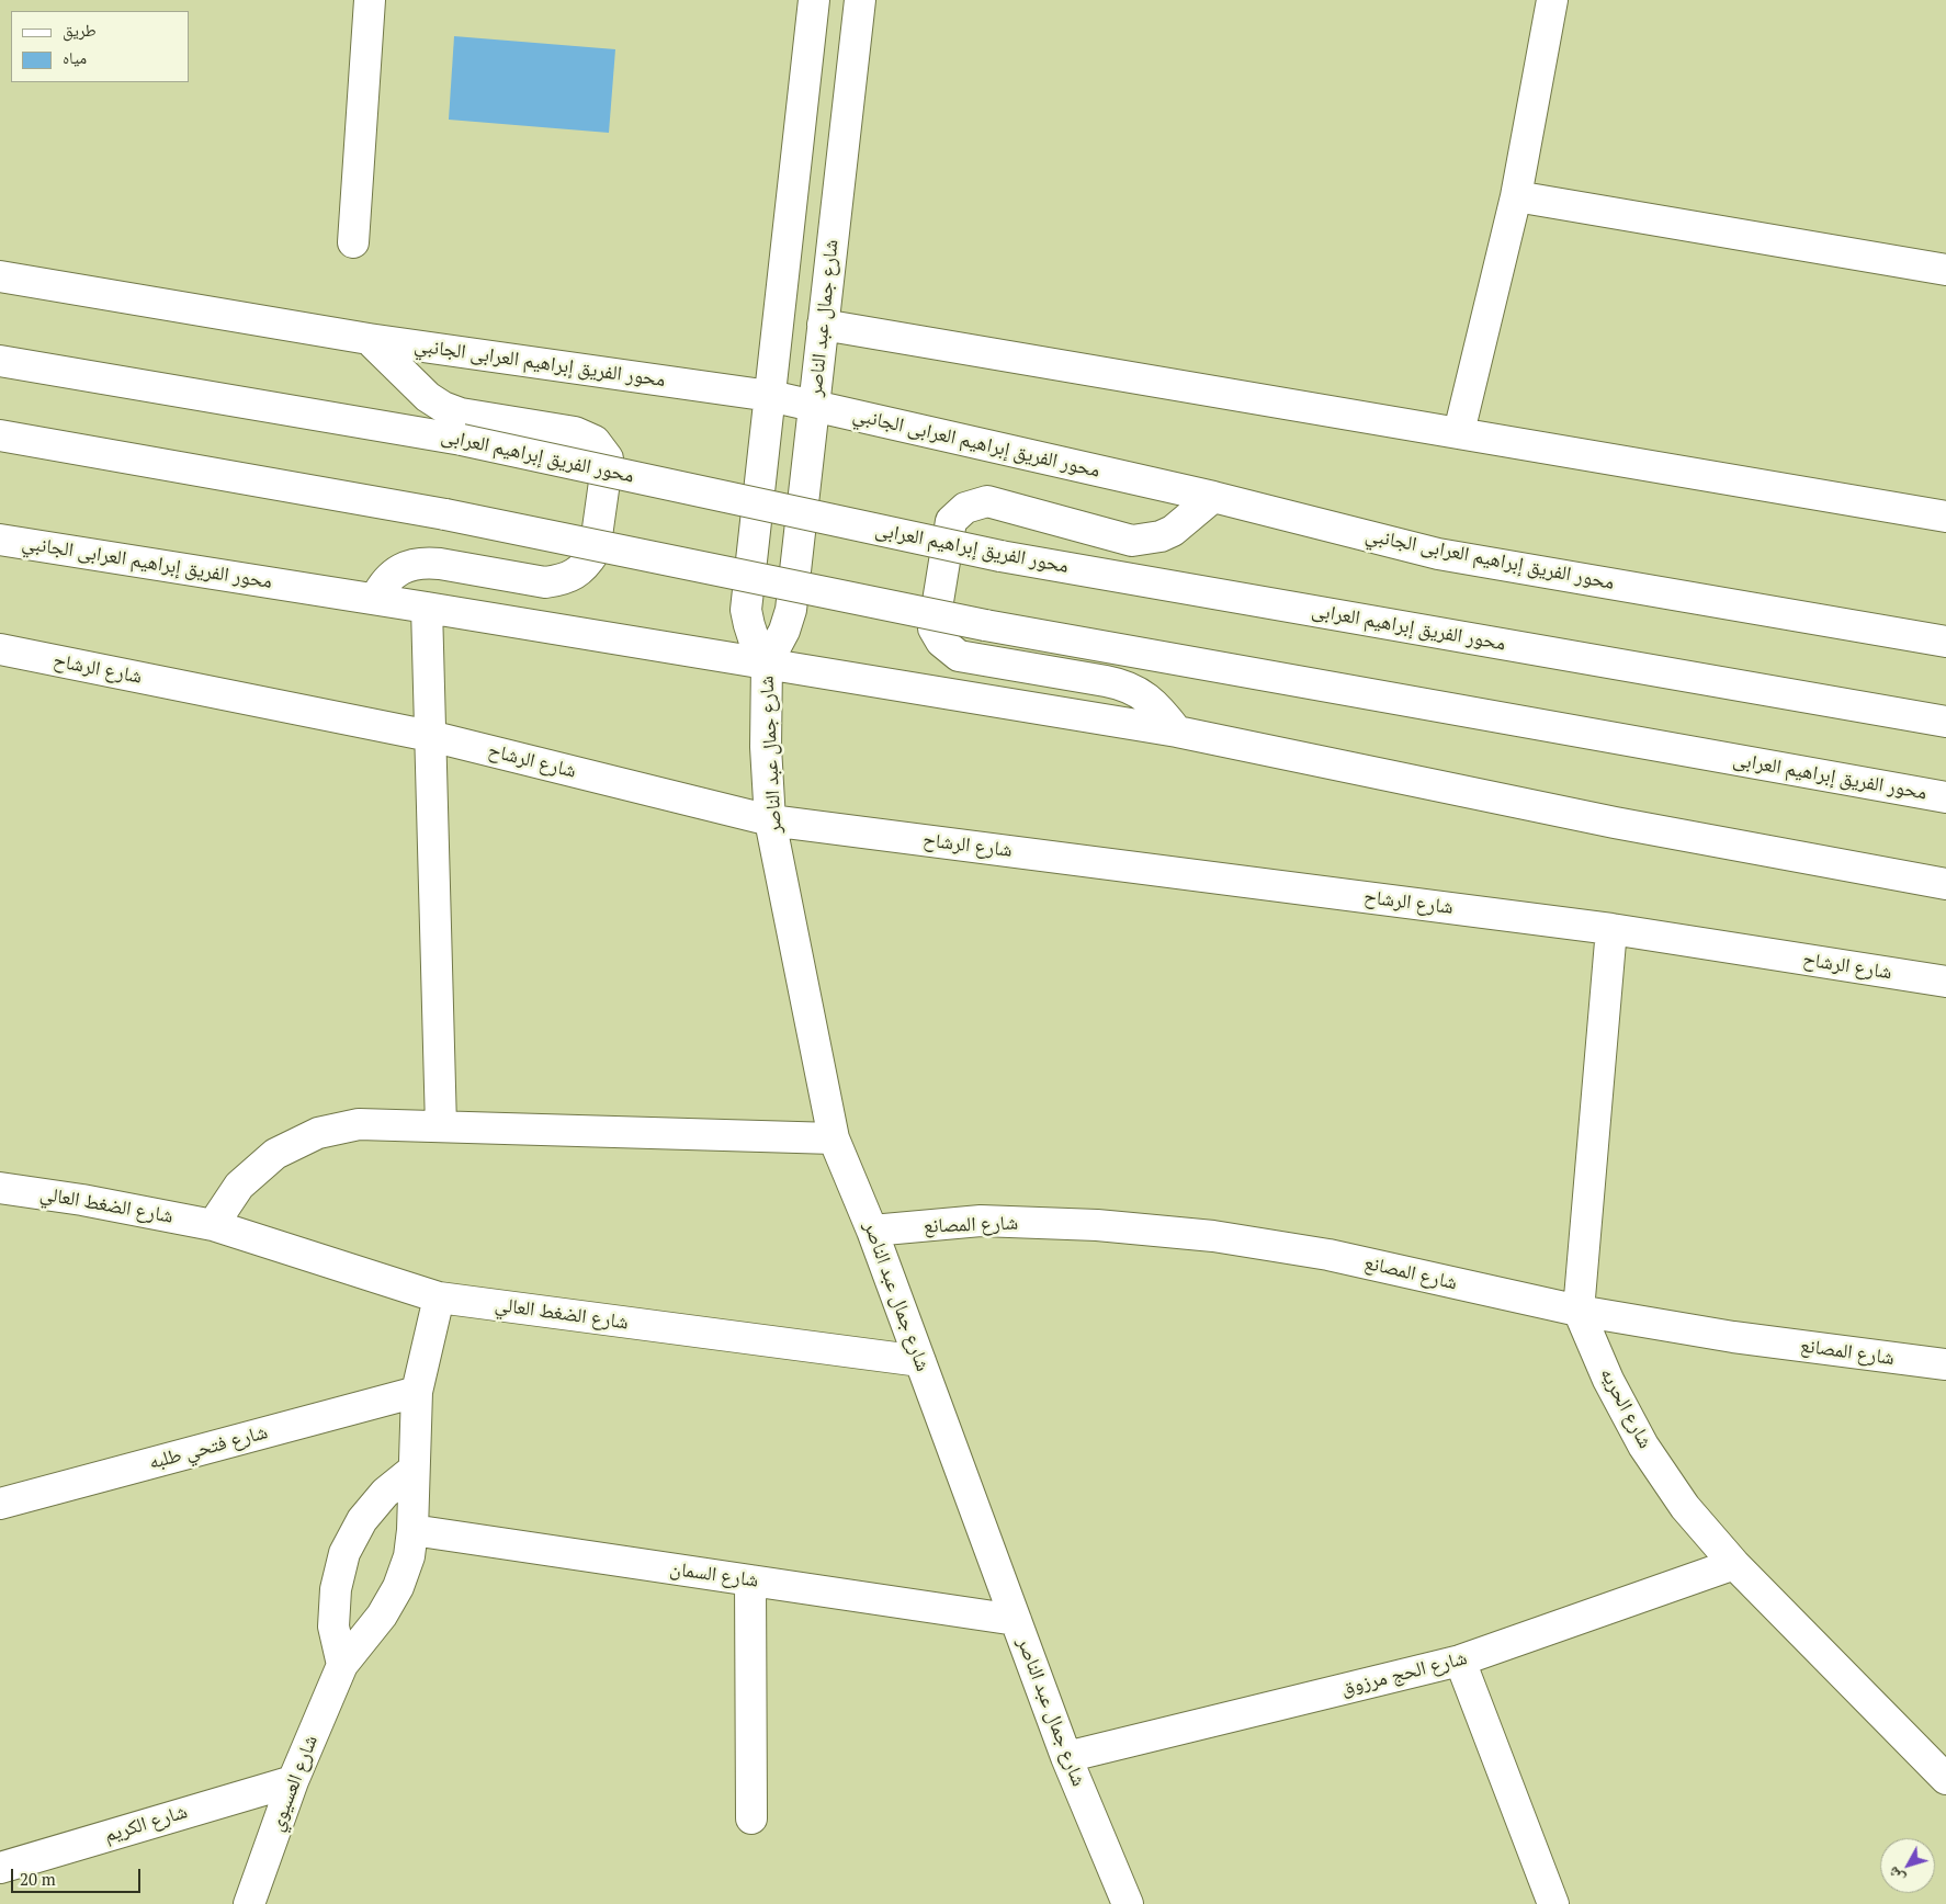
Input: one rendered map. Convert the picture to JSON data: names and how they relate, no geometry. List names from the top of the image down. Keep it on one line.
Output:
{"streets":{"street":["شارع جمال عبد الناصر","محور الفريق إبراهيم العرابى الجانبي","محور الفريق إبراهيم العرابى","شارع الرشاح","شارع الضغط العالي","شارع المصانع","شارع الحريه","شارع فتحي طلبه","شارع السمان","شارع الحج مرزوق","شارع العسيوي","شارع الكريم"]},"crossings":[["شارع جمال عبد الناصر","محور الفريق إبراهيم العرابى الجانبي"],["شارع جمال عبد الناصر","شارع الرشاح"],["شارع جمال عبد الناصر","شارع الضغط العالي"],["شارع جمال عبد الناصر","شارع المصانع"],["شارع جمال عبد الناصر","شارع السمان"],["شارع جمال عبد الناصر","شارع الحج مرزوق"],["شارع الرشاح","شارع الحريه"],["شارع الضغط العالي","شارع العسيوي"],["شارع المصانع","شارع الحريه"],["شارع الحريه","شارع الحج مرزوق"],["شارع فتحي طلبه","شارع العسيوي"],["شارع السمان","شارع العسيوي"],["شارع العسيوي","شارع الكريم"]],"legend":["طريق","مياه"],"scale_bar":"20 m","north":"bottom left"}
